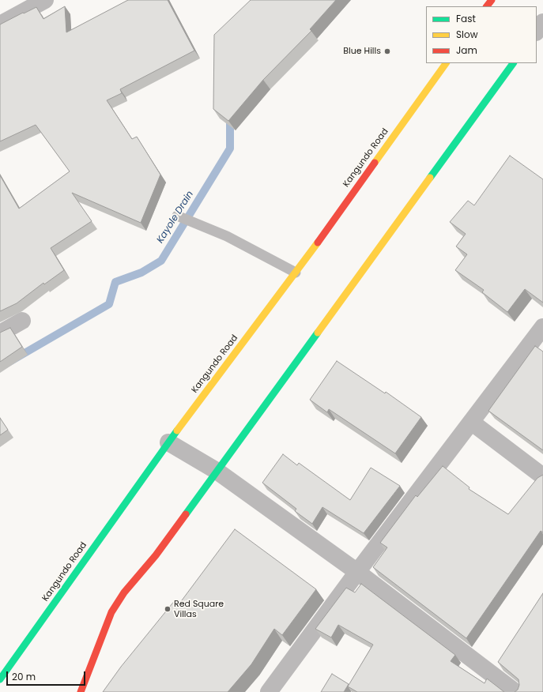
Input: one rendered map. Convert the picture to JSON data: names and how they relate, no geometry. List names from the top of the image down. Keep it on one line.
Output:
{"streets":{"main road":["Kangundo Road"]},"water":["Kayole Drain"],"places":["Blue Hills","Red Square Villas"],"legend":["Fast","Slow","Jam"],"scale_bar":"20 m"}
